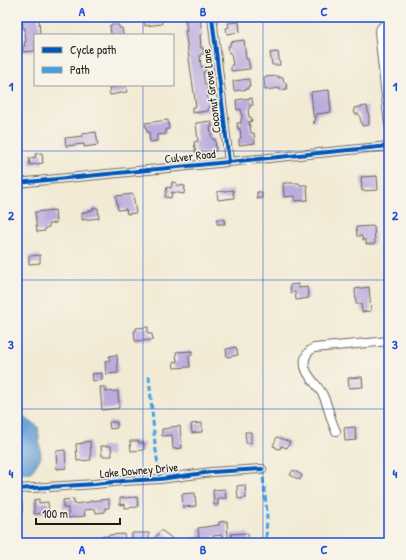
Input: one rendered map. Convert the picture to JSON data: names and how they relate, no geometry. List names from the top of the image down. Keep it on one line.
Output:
{"streets":{"street":["Coconut Grove Lane","Culver Road","Lake Downey Drive"]},"crossings":[["Coconut Grove Lane","Culver Road"]],"legend":["Cycle path","Path"],"scale_bar":"100 m","grid":{"columns":["A","B","C"],"rows":["1","2","3","4"]}}
